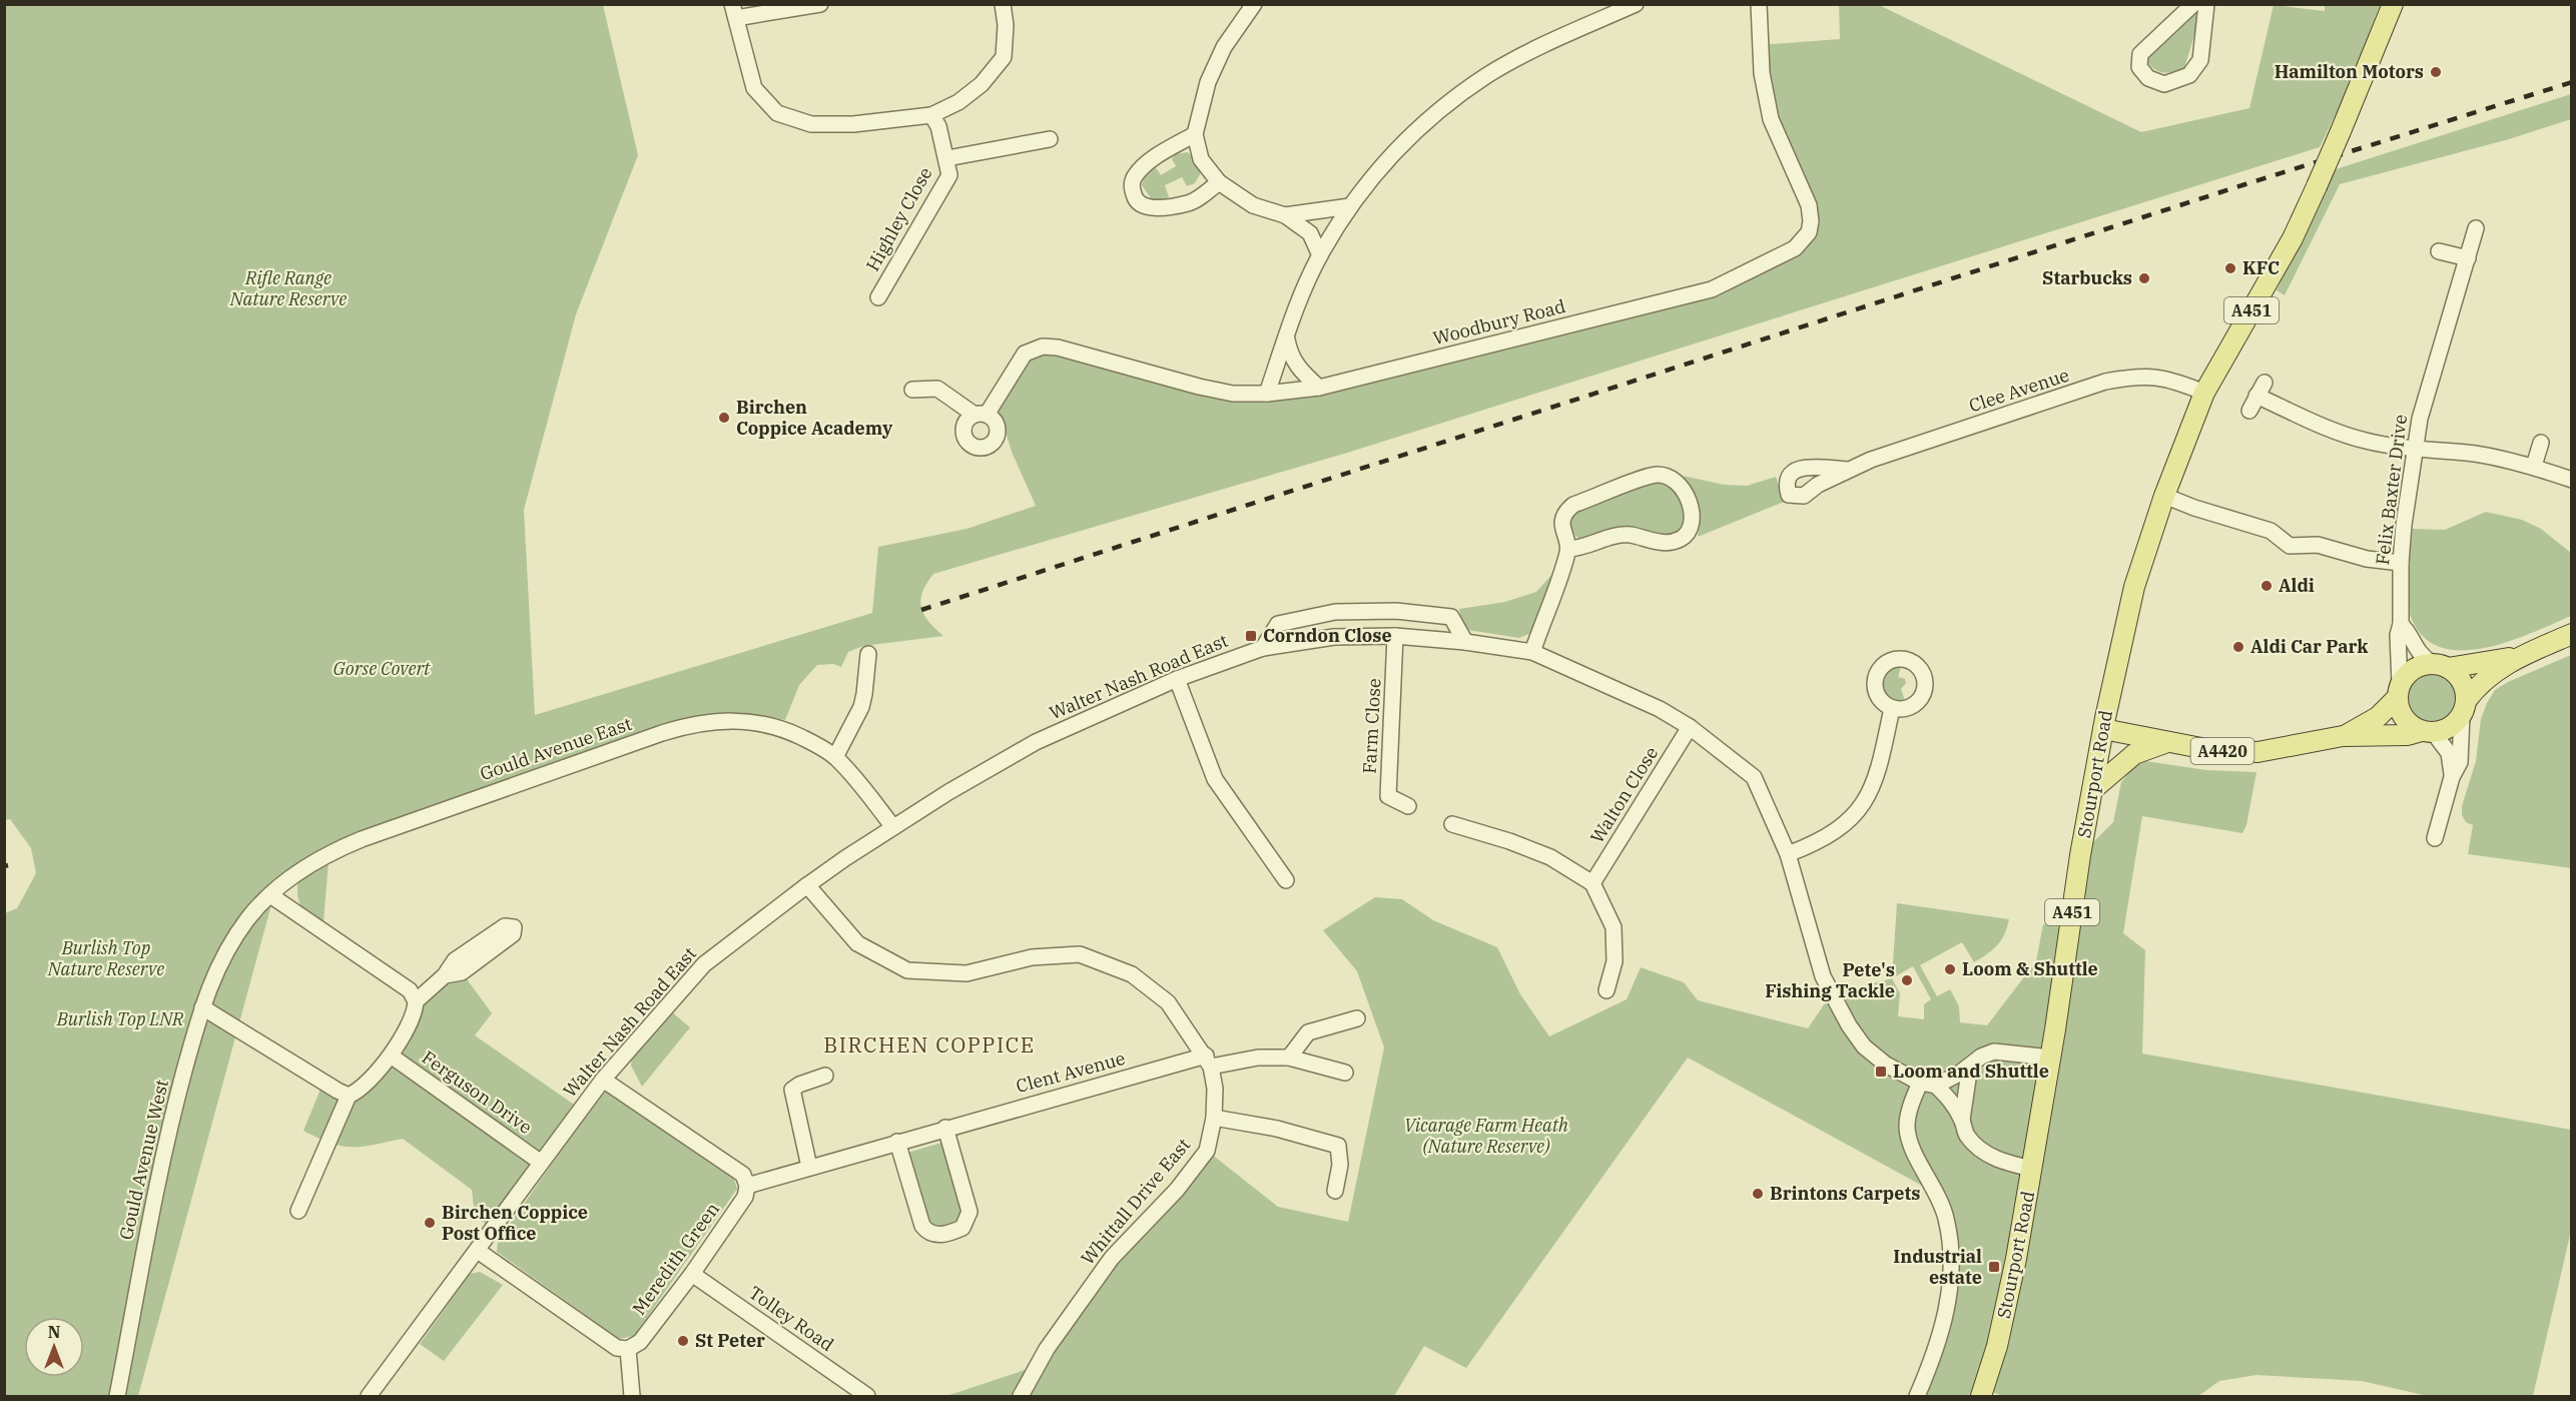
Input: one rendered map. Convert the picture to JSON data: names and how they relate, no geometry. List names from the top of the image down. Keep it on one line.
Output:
{"streets":{"main road":["A451","A4420","Stourport Road"],"street":["Highley Close","Woodbury Road","Clee Avenue","Felix Baxter Drive","Walter Nash Road East","Farm Close","Gould Avenue East","Walton Close","Clent Avenue","Ferguson Drive","Gould Avenue West","Whittall Drive East","Meredith Green","Tolley Road"]},"crossings":[["Clee Avenue","Stourport Road"],["Felix Baxter Drive","A4420"],["Walter Nash Road East","Farm Close"],["Walter Nash Road East","Gould Avenue East"],["Walter Nash Road East","Walton Close"],["Walter Nash Road East","Ferguson Drive"],["Walter Nash Road East","Whittall Drive East"],["Gould Avenue East","Gould Avenue West"],["A4420","Stourport Road"],["Clent Avenue","Whittall Drive East"],["Clent Avenue","Meredith Green"],["Meredith Green","Tolley Road"]],"districts":["BIRCHEN COPPICE"],"parks":["Rifle Range Nature Reserve","Gorse Covert","Burlish Top Nature Reserve","Burlish Top LNR","Vicarage Farm Heath (Nature Reserve)"],"places":{"other":["Hamilton Motors","KFC","Starbucks","Birchen Coppice Academy","Aldi","Aldi Car Park","Loom & Shuttle","Pete's Fishing Tackle","Brintons Carpets","Birchen Coppice Post Office","St Peter"],"transit":["Corndon Close","Loom and Shuttle","Industrial estate"]},"north":"top"}
